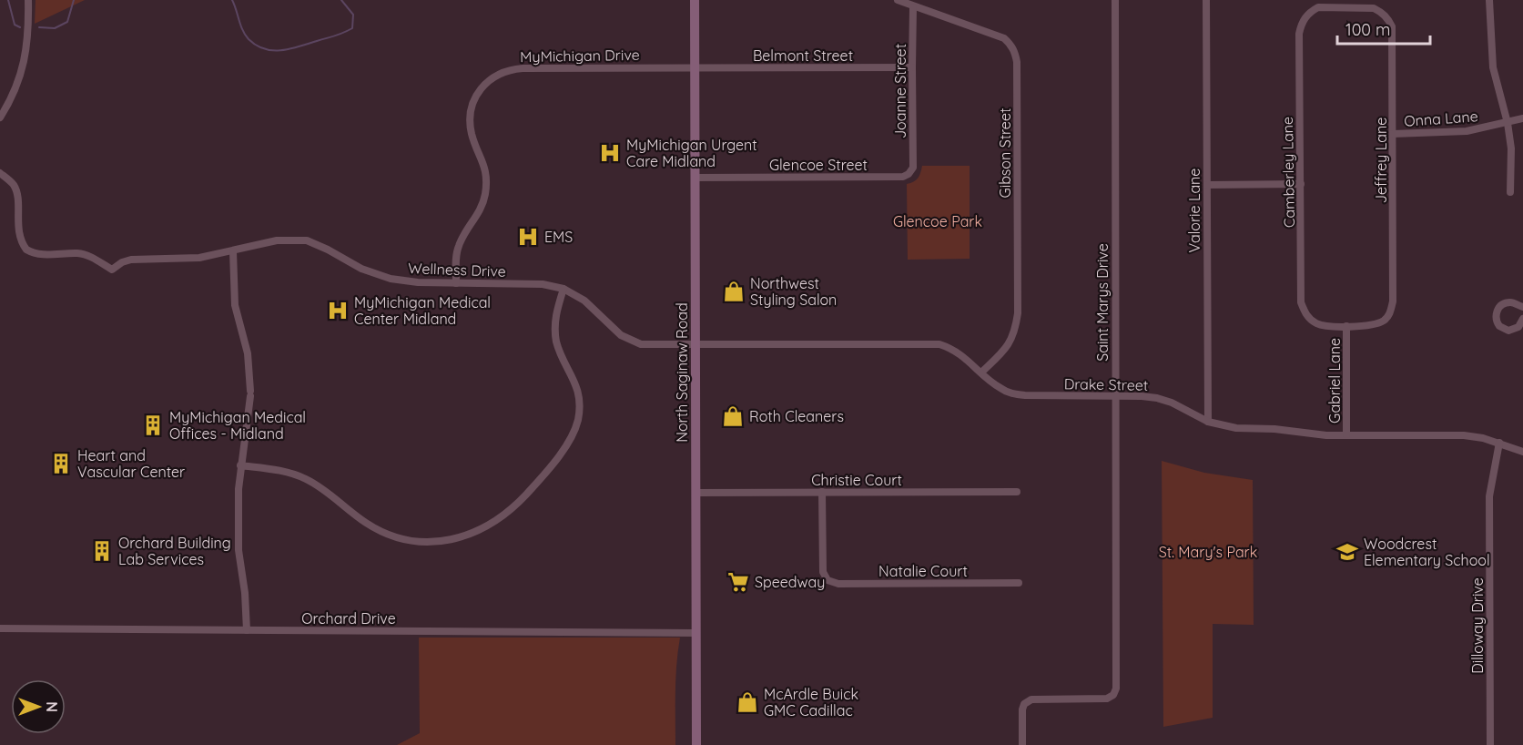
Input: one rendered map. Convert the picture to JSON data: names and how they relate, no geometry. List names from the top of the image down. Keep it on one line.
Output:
{"streets":{"main road":["North Saginaw Road"],"street":["MyMichigan Drive","Belmont Street","Joanne Street","Onna Lane","Gibson Street","Jeffrey Lane","Glencoe Street","Camberley Lane","Valorie Lane","Wellness Drive","Saint Marys Drive","Gabriel Lane","Drake Street","Christie Court","Natalie Court","Orchard Drive","Dilloway Drive"]},"crossings":[["MyMichigan Drive","Belmont Street"],["MyMichigan Drive","Wellness Drive"],["MyMichigan Drive","North Saginaw Road"],["Belmont Street","Joanne Street"],["Belmont Street","North Saginaw Road"],["Joanne Street","Gibson Street"],["Joanne Street","Glencoe Street"],["Onna Lane","Jeffrey Lane"],["Gibson Street","Drake Street"],["Jeffrey Lane","Camberley Lane"],["Jeffrey Lane","Gabriel Lane"],["Glencoe Street","North Saginaw Road"],["Camberley Lane","Gabriel Lane"],["Valorie Lane","Drake Street"],["Wellness Drive","North Saginaw Road"],["Wellness Drive","Drake Street"],["Saint Marys Drive","Drake Street"],["North Saginaw Road","Drake Street"],["North Saginaw Road","Christie Court"],["North Saginaw Road","Orchard Drive"],["Gabriel Lane","Drake Street"],["Drake Street","Dilloway Drive"],["Christie Court","Natalie Court"]],"parks":["Glencoe Park","St. Mary's Park"],"places":{"hospital":["MyMichigan Urgent Care Midland","EMS","MyMichigan Medical Center Midland"],"shop":["Northwest Styling Salon","Roth Cleaners","McArdle Buick GMC Cadillac"],"building":["MyMichigan Medical Offices - Midland","Heart and Vascular Center","Orchard Building Lab Services"],"school or university":["Woodcrest Elementary School"],"supermarket":["Speedway"]},"scale_bar":"100 m","north":"right"}
